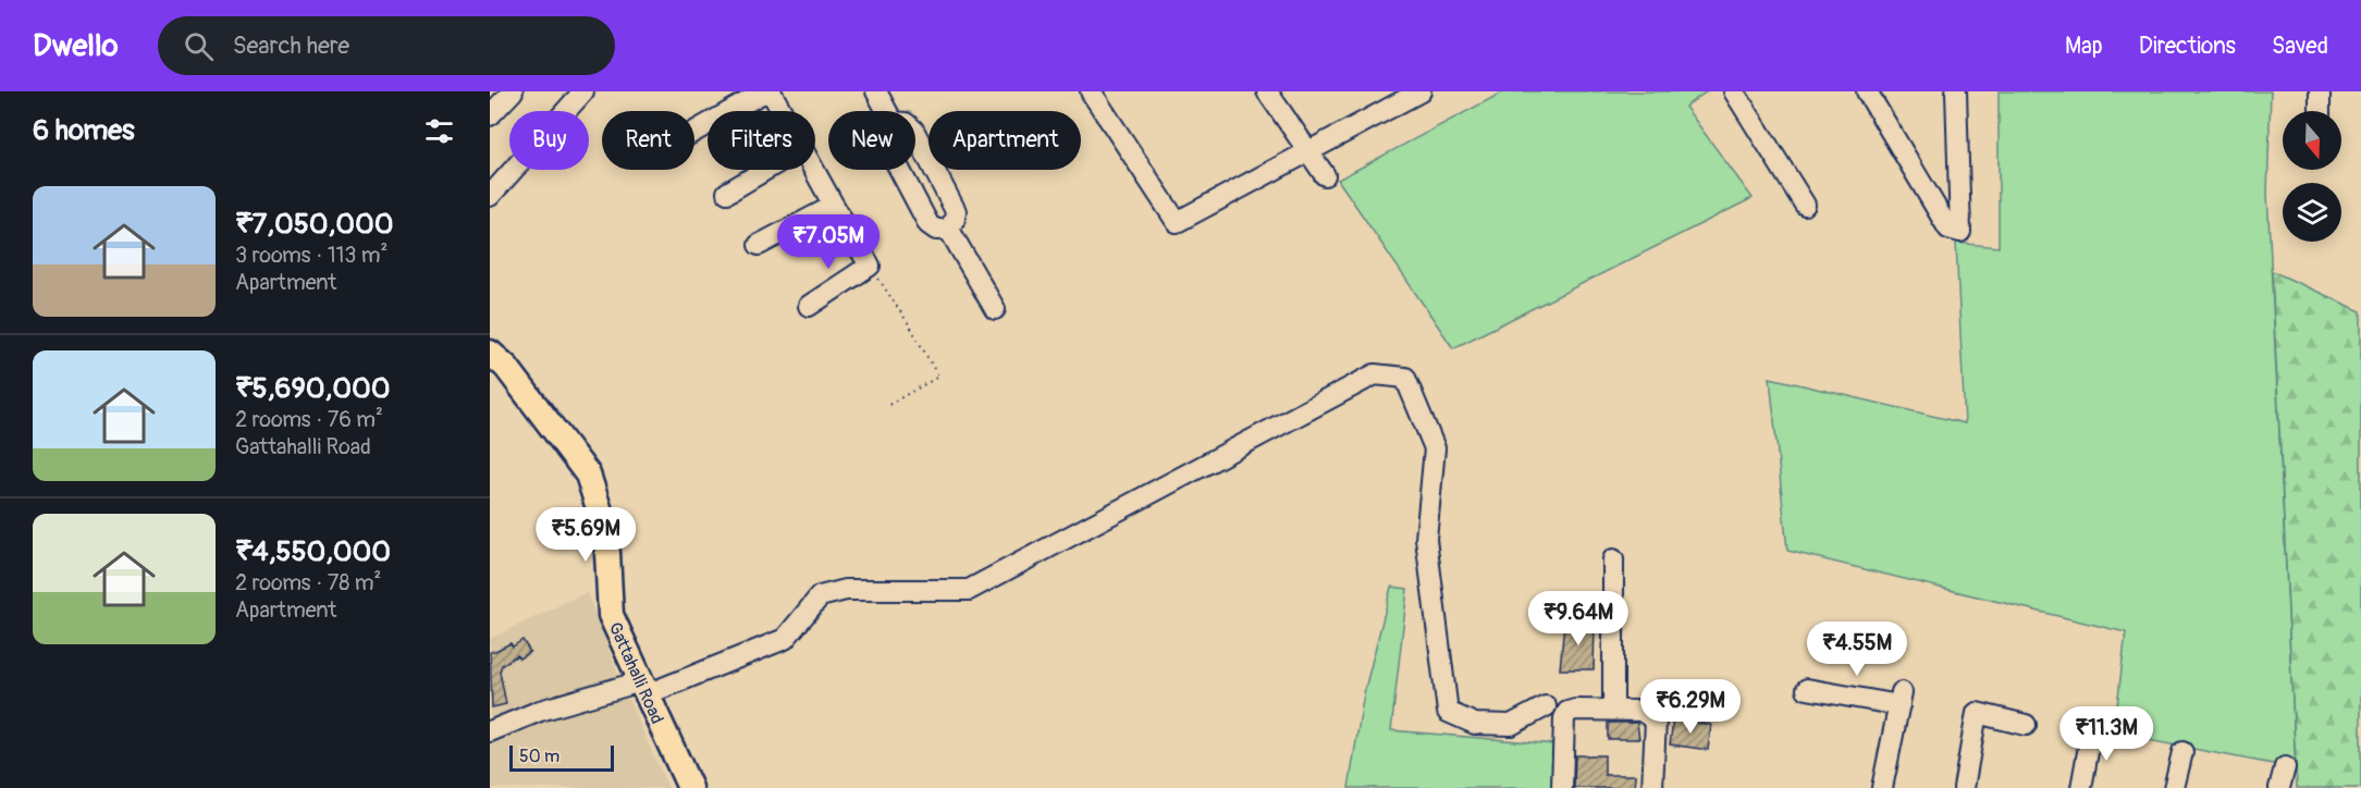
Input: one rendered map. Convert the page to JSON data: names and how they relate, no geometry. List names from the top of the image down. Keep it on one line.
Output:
{"streets":{"main road":["Gattahalli Road"]},"scale_bar":"50 m","north":"bottom","page":{"header":"Dwello","search":"Search here","nav":["Map","Directions","Saved"],"heading":"6 homes","chip":["Buy","Rent","Filters","New","Apartment"],"list":[{"name":"₹7,050,000","note":"3 rooms · 113 m² · Apartment"},{"name":"₹5,690,000","note":"2 rooms · 76 m² · Gattahalli Road"},{"name":"₹4,550,000","note":"2 rooms · 78 m² · Apartment"}],"price":["₹7.05M","₹5.69M","₹9.64M","₹4.55M","₹6.29M","₹11.3M"],"scale":"50 m"}}
